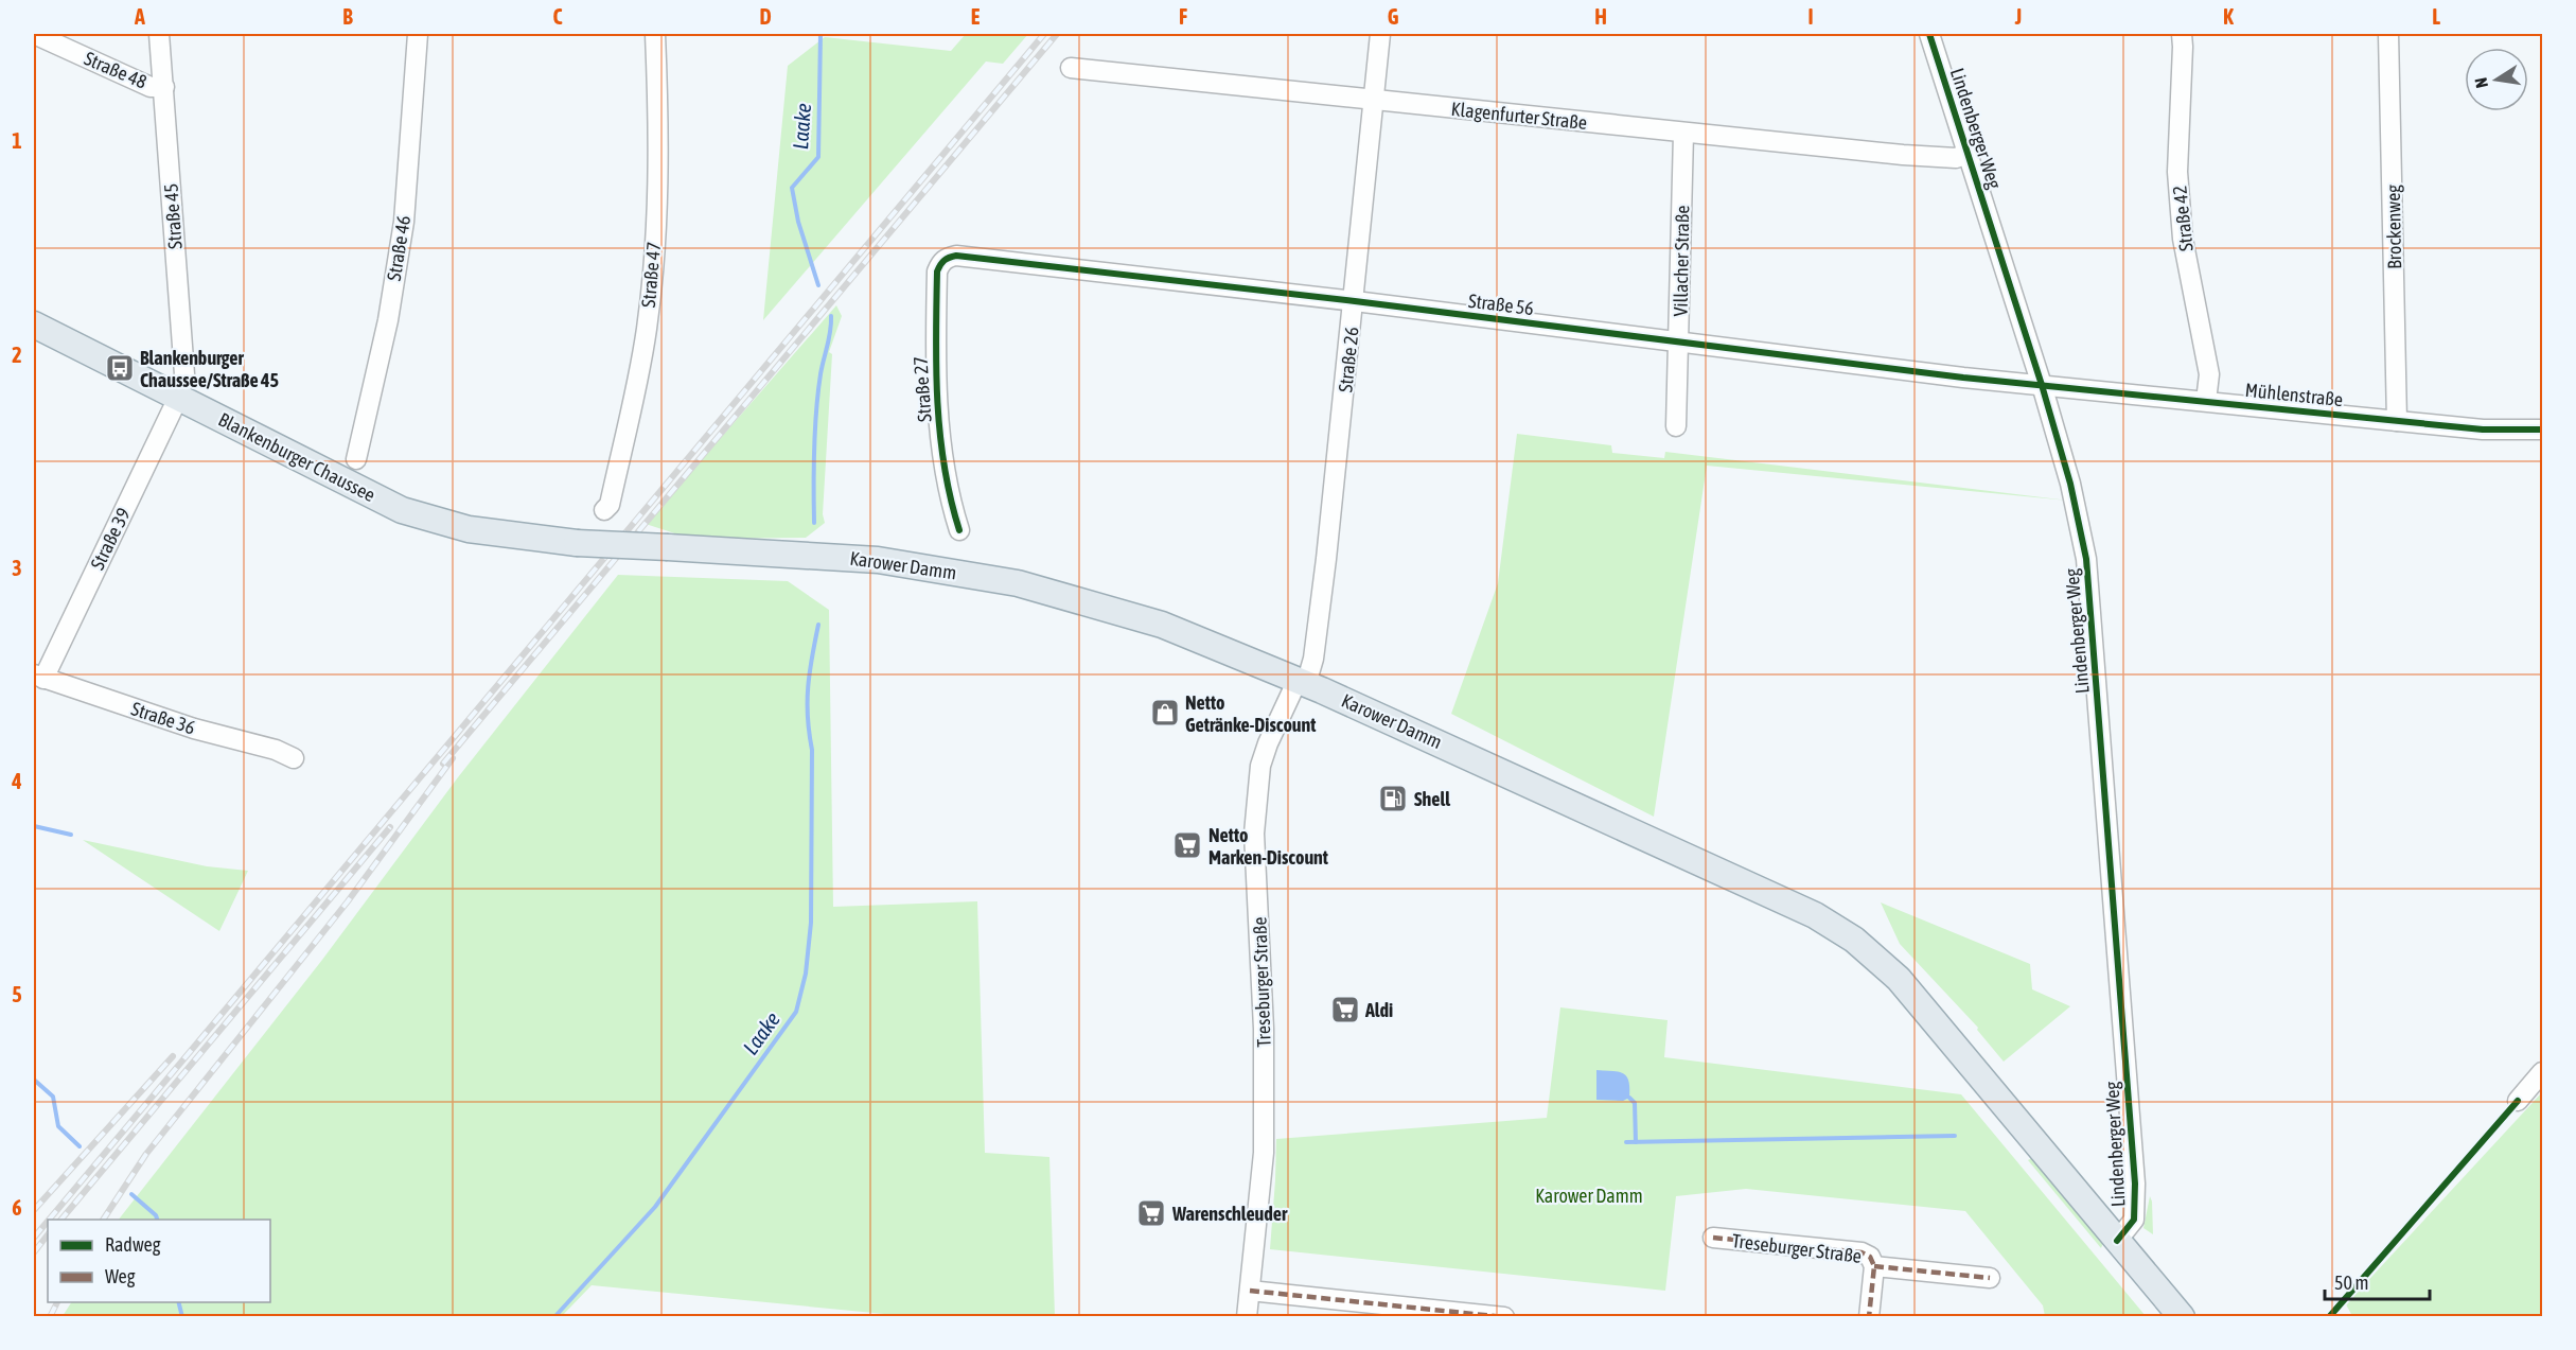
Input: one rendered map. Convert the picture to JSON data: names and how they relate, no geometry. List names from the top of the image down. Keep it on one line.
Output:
{"streets":{"main road":["Blankenburger Chaussee","Karower Damm"],"street":["Straße 48","Klagenfurter Straße","Lindenberger Weg","Straße 45","Straße 42","Brockenweg","Straße 46","Villacher Straße","Straße 47","Straße 56","Straße 26","Straße 27","Mühlenstraße","Straße 39","Straße 36","Treseburger Straße"]},"crossings":[["Straße 48","Straße 45"],["Klagenfurter Straße","Lindenberger Weg"],["Klagenfurter Straße","Villacher Straße"],["Klagenfurter Straße","Straße 26"],["Lindenberger Weg","Straße 56"],["Lindenberger Weg","Mühlenstraße"],["Lindenberger Weg","Karower Damm"],["Straße 45","Blankenburger Chaussee"],["Straße 45","Straße 39"],["Straße 42","Mühlenstraße"],["Brockenweg","Mühlenstraße"],["Villacher Straße","Straße 56"],["Straße 56","Straße 26"],["Straße 56","Straße 27"],["Straße 56","Mühlenstraße"],["Straße 26","Karower Damm"],["Straße 26","Treseburger Straße"],["Blankenburger Chaussee","Straße 39"],["Blankenburger Chaussee","Karower Damm"],["Straße 39","Straße 36"],["Karower Damm","Treseburger Straße"]],"water":["Laake"],"parks":["Karower Damm"],"places":{"bus stop":["Blankenburger Chaussee/Straße 45"],"shop":["Netto Getränke-Discount"],"fuel station":["Shell"],"supermarket":["Netto Marken-Discount","Aldi","Warenschleuder"]},"legend":["Radweg","Weg"],"scale_bar":"50 m","north":"left","grid":{"columns":["A","B","C","D","E","F","G","H","I","J","K","L"],"rows":["1","2","3","4","5","6"]}}
